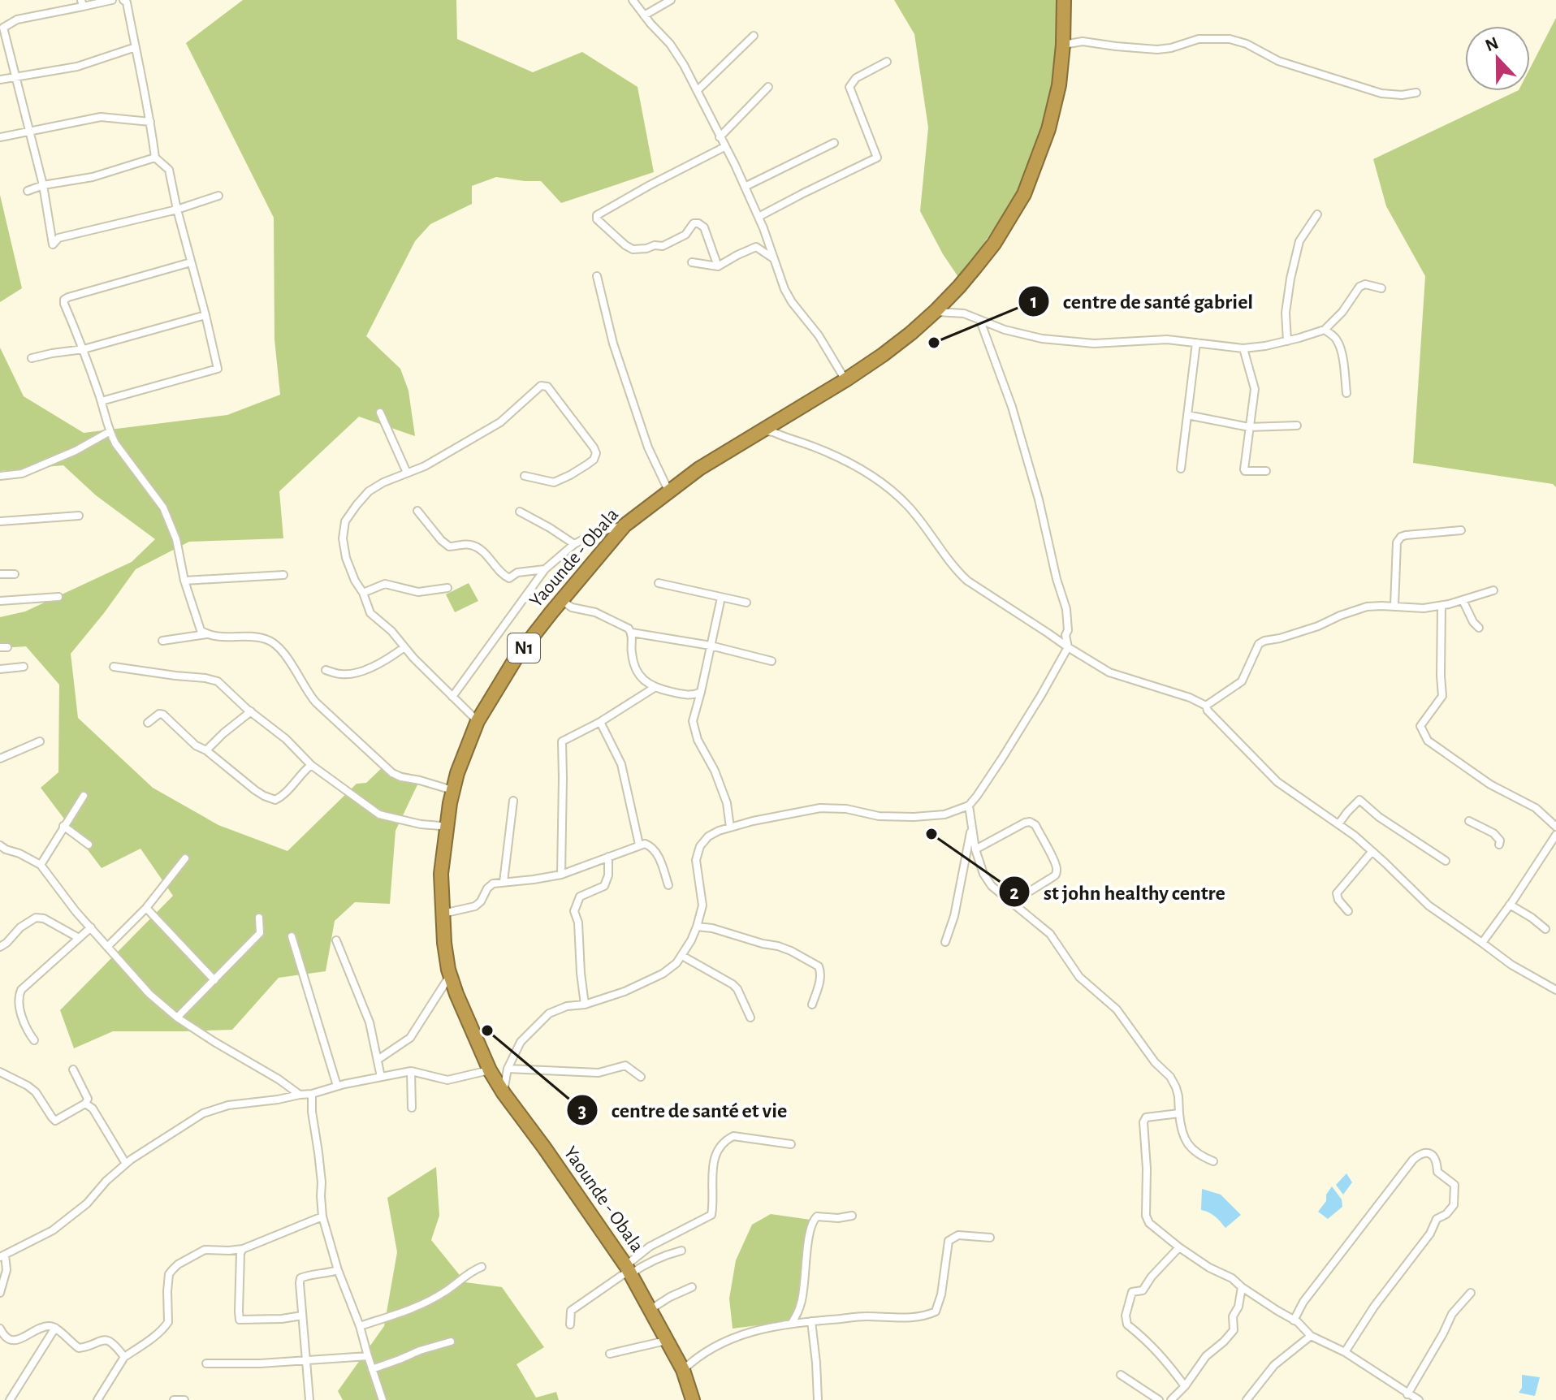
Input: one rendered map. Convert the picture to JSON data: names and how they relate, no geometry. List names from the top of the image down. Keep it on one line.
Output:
{"streets":{"highway":["Yaounde - Obala","N1"]},"places":["centre de santé gabriel","st john healthy centre","centre de santé et vie"],"north":"top"}
